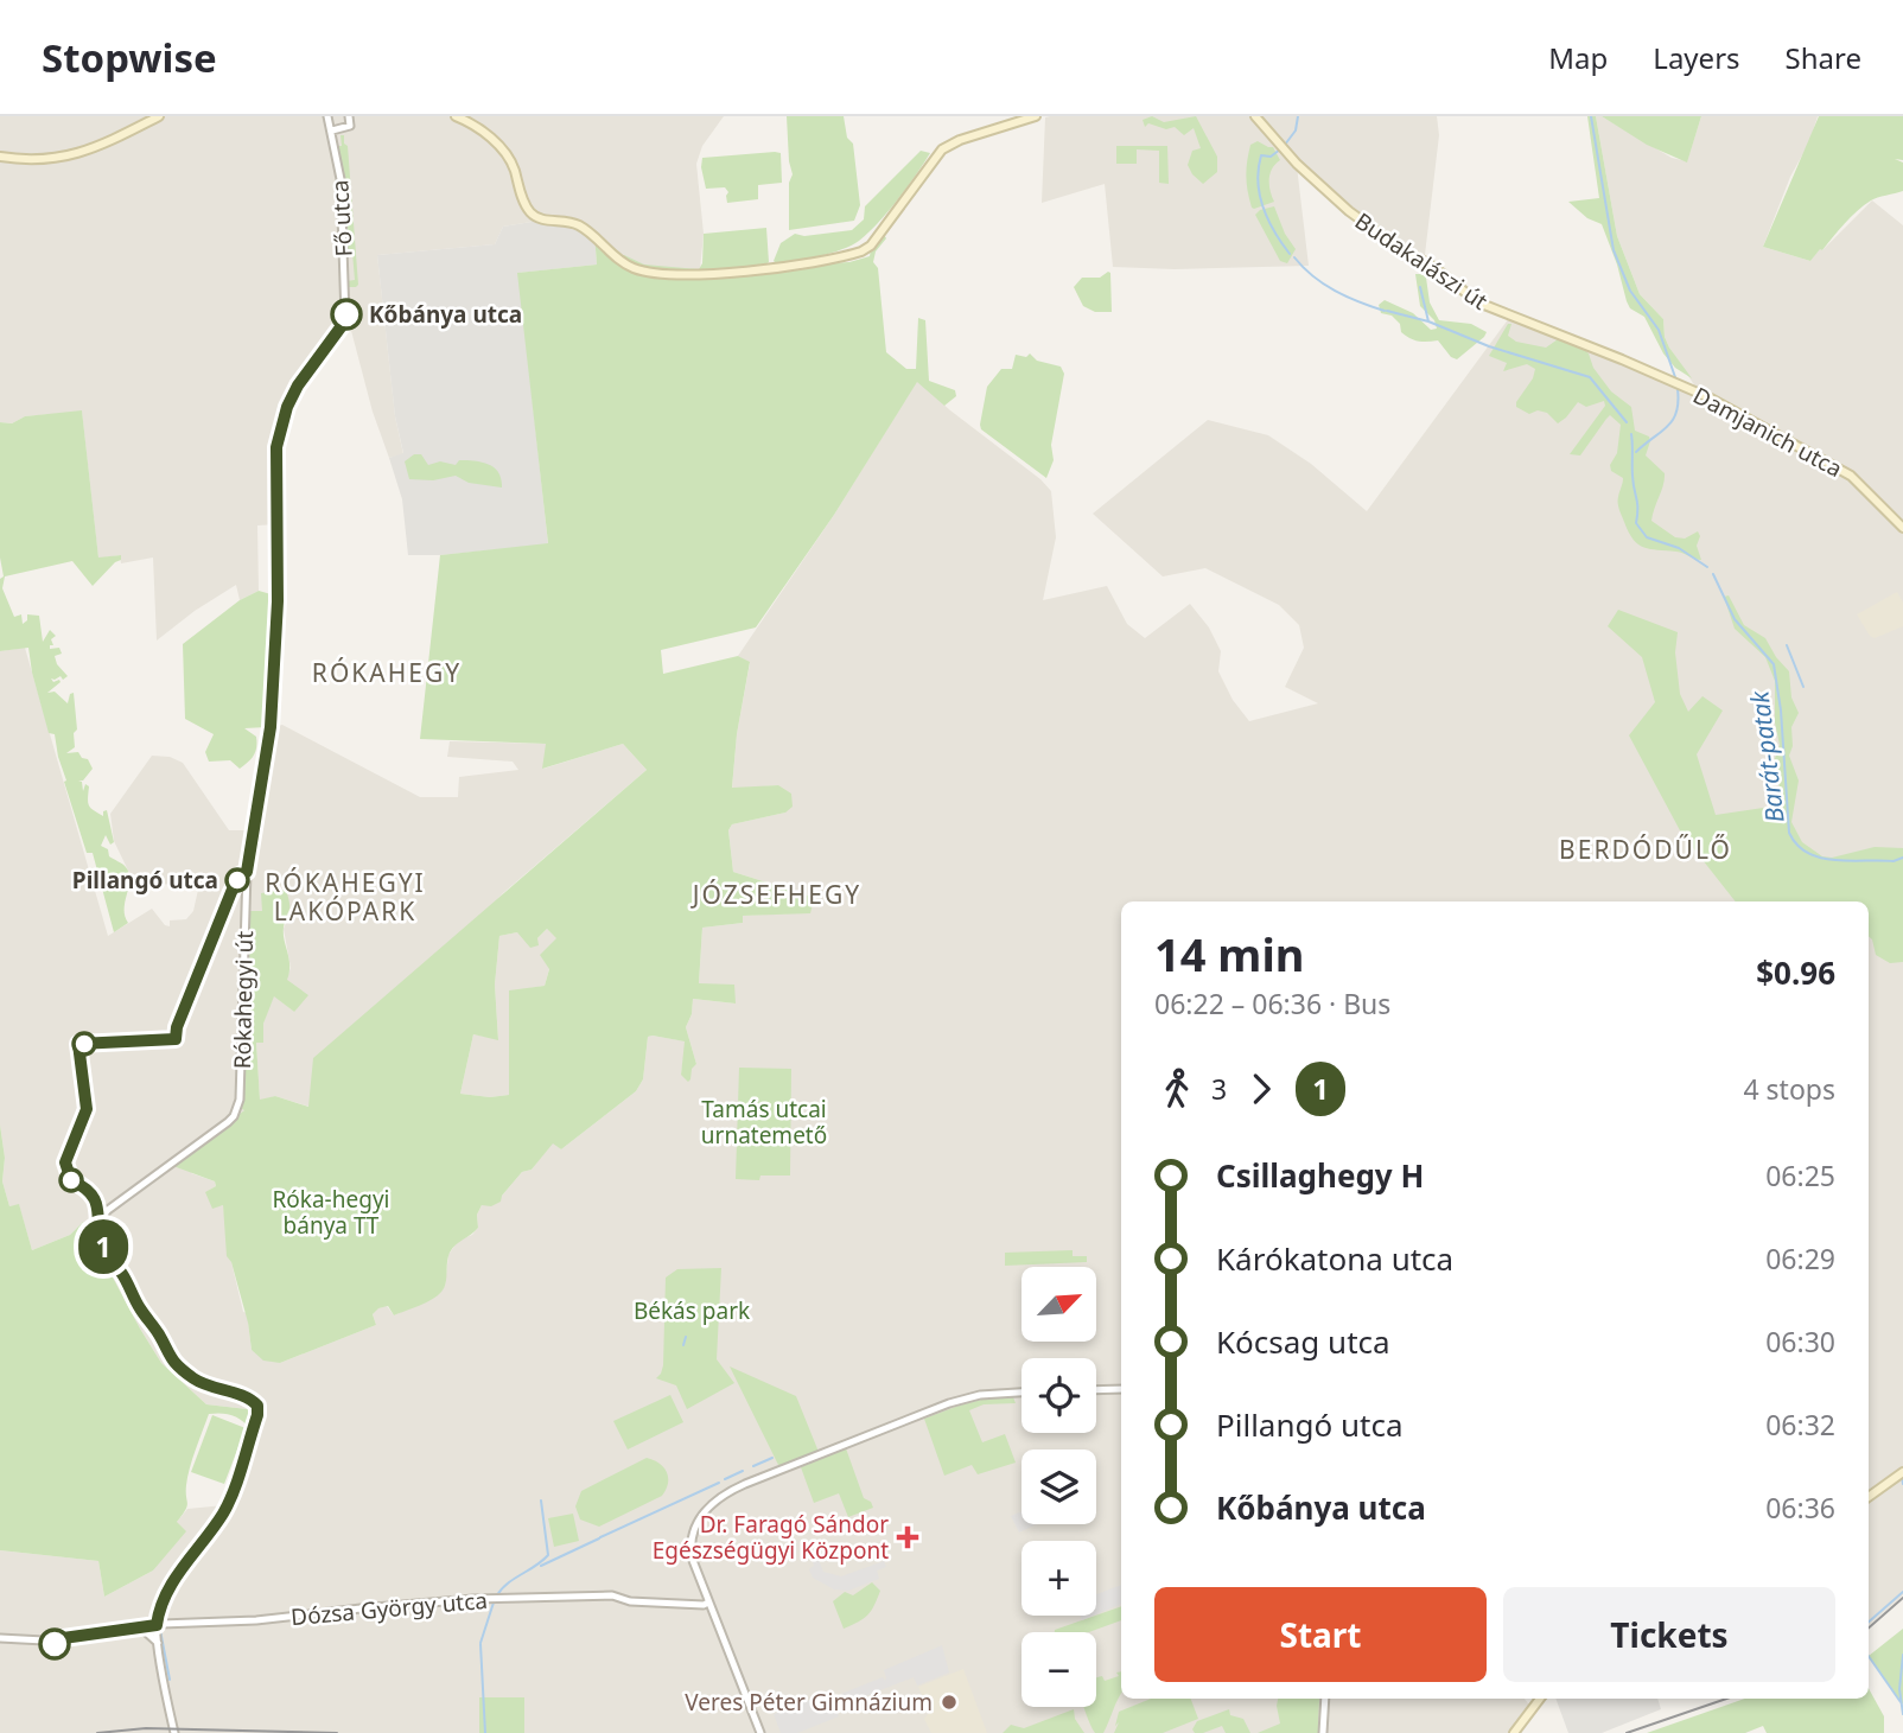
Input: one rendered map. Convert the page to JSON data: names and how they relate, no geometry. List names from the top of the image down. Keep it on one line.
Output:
{"streets":{"main road":["Budakalászi út","Damjanich utca"],"street":["Fő utca","Rókahegyi út","Dózsa György utca"]},"crossings":[["Fő utca","Rókahegyi út"],["Budakalászi út","Damjanich utca"],["Rókahegyi út","Dózsa György utca"]],"districts":["RÓKAHEGY","BERDÓDŰLŐ","RÓKAHEGYI LAKÓPARK","JÓZSEFHEGY"],"water":["Barát-patak"],"parks":["Tamás utcai urnatemető","Róka-hegyi bánya TT","Békás park"],"places":{"other":["Kőbánya utca","Pillangó utca","Veres Péter Gimnázium"],"health":["Dr. Faragó Sándor Egészségügyi Központ"]},"lines":["bus line 1"],"north":"top right","page":{"header":"Stopwise","nav":["Map","Layers","Share"],"on_map":"1","heading":["14 min","06:22 – 06:36 · Bus","$0.96"],"legs":["3","1","4 stops"],"list":[{"name":"Csillaghegy H","value":"06:25"},{"name":"Kárókatona utca","value":"06:29"},{"name":"Kócsag utca","value":"06:30"},{"name":"Pillangó utca","value":"06:32"},{"name":"Kőbánya utca","value":"06:36"}],"map_buttons":["+","−"],"buttons":["Start","Tickets"]}}
